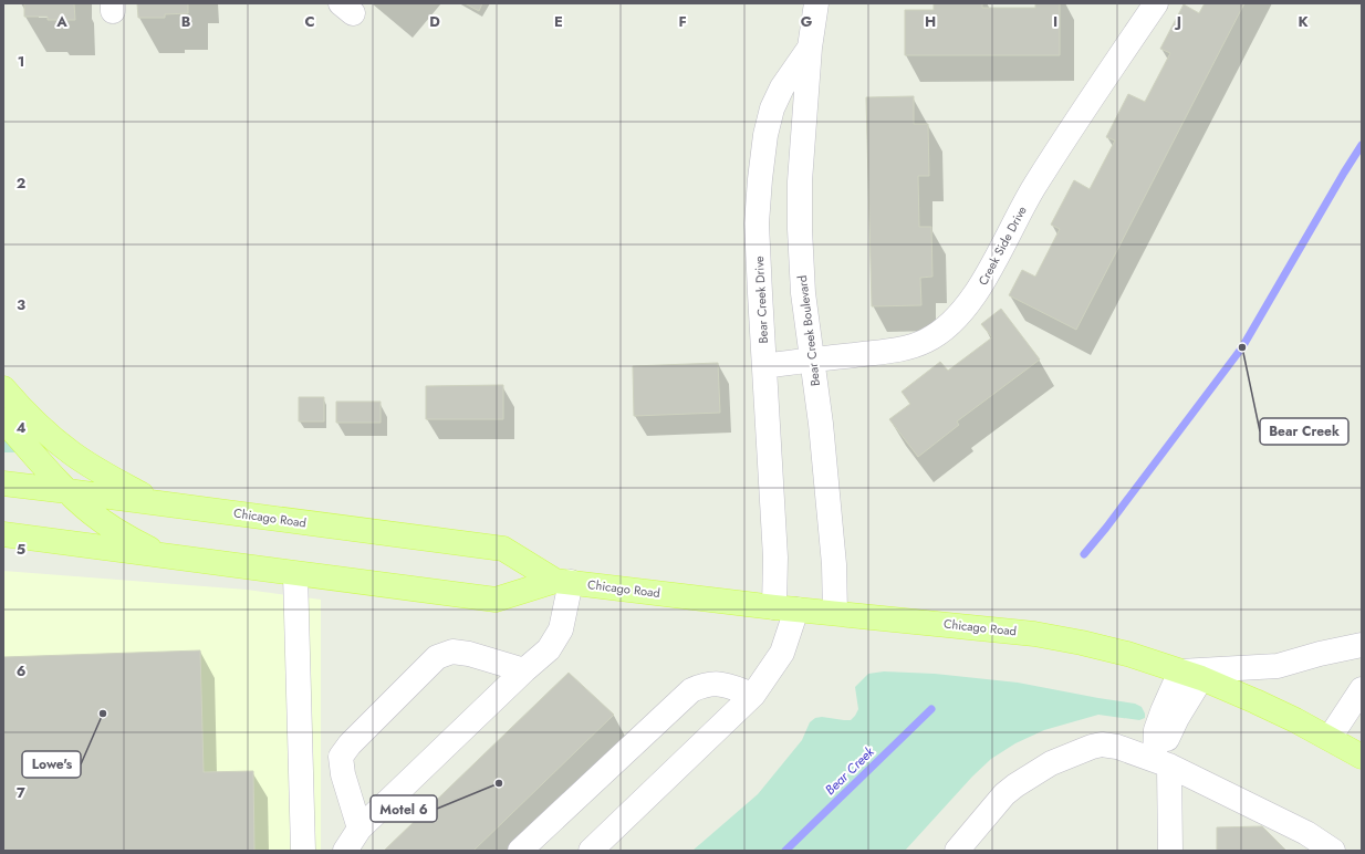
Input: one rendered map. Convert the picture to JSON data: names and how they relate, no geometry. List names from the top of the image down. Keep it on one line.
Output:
{"streets":{"main road":["Chicago Road"],"street":["Creek Side Drive","Bear Creek Drive","Bear Creek Boulevard"]},"crossings":[["Creek Side Drive","Bear Creek Drive"],["Creek Side Drive","Bear Creek Boulevard"],["Bear Creek Drive","Bear Creek Boulevard"],["Bear Creek Drive","Chicago Road"],["Bear Creek Boulevard","Chicago Road"]],"water":["Bear Creek"],"places":["Bear Creek","Lowe's","Motel 6"],"grid":{"columns":["A","B","C","D","E","F","G","H","I","J","K"],"rows":["1","2","3","4","5","6","7"]}}
